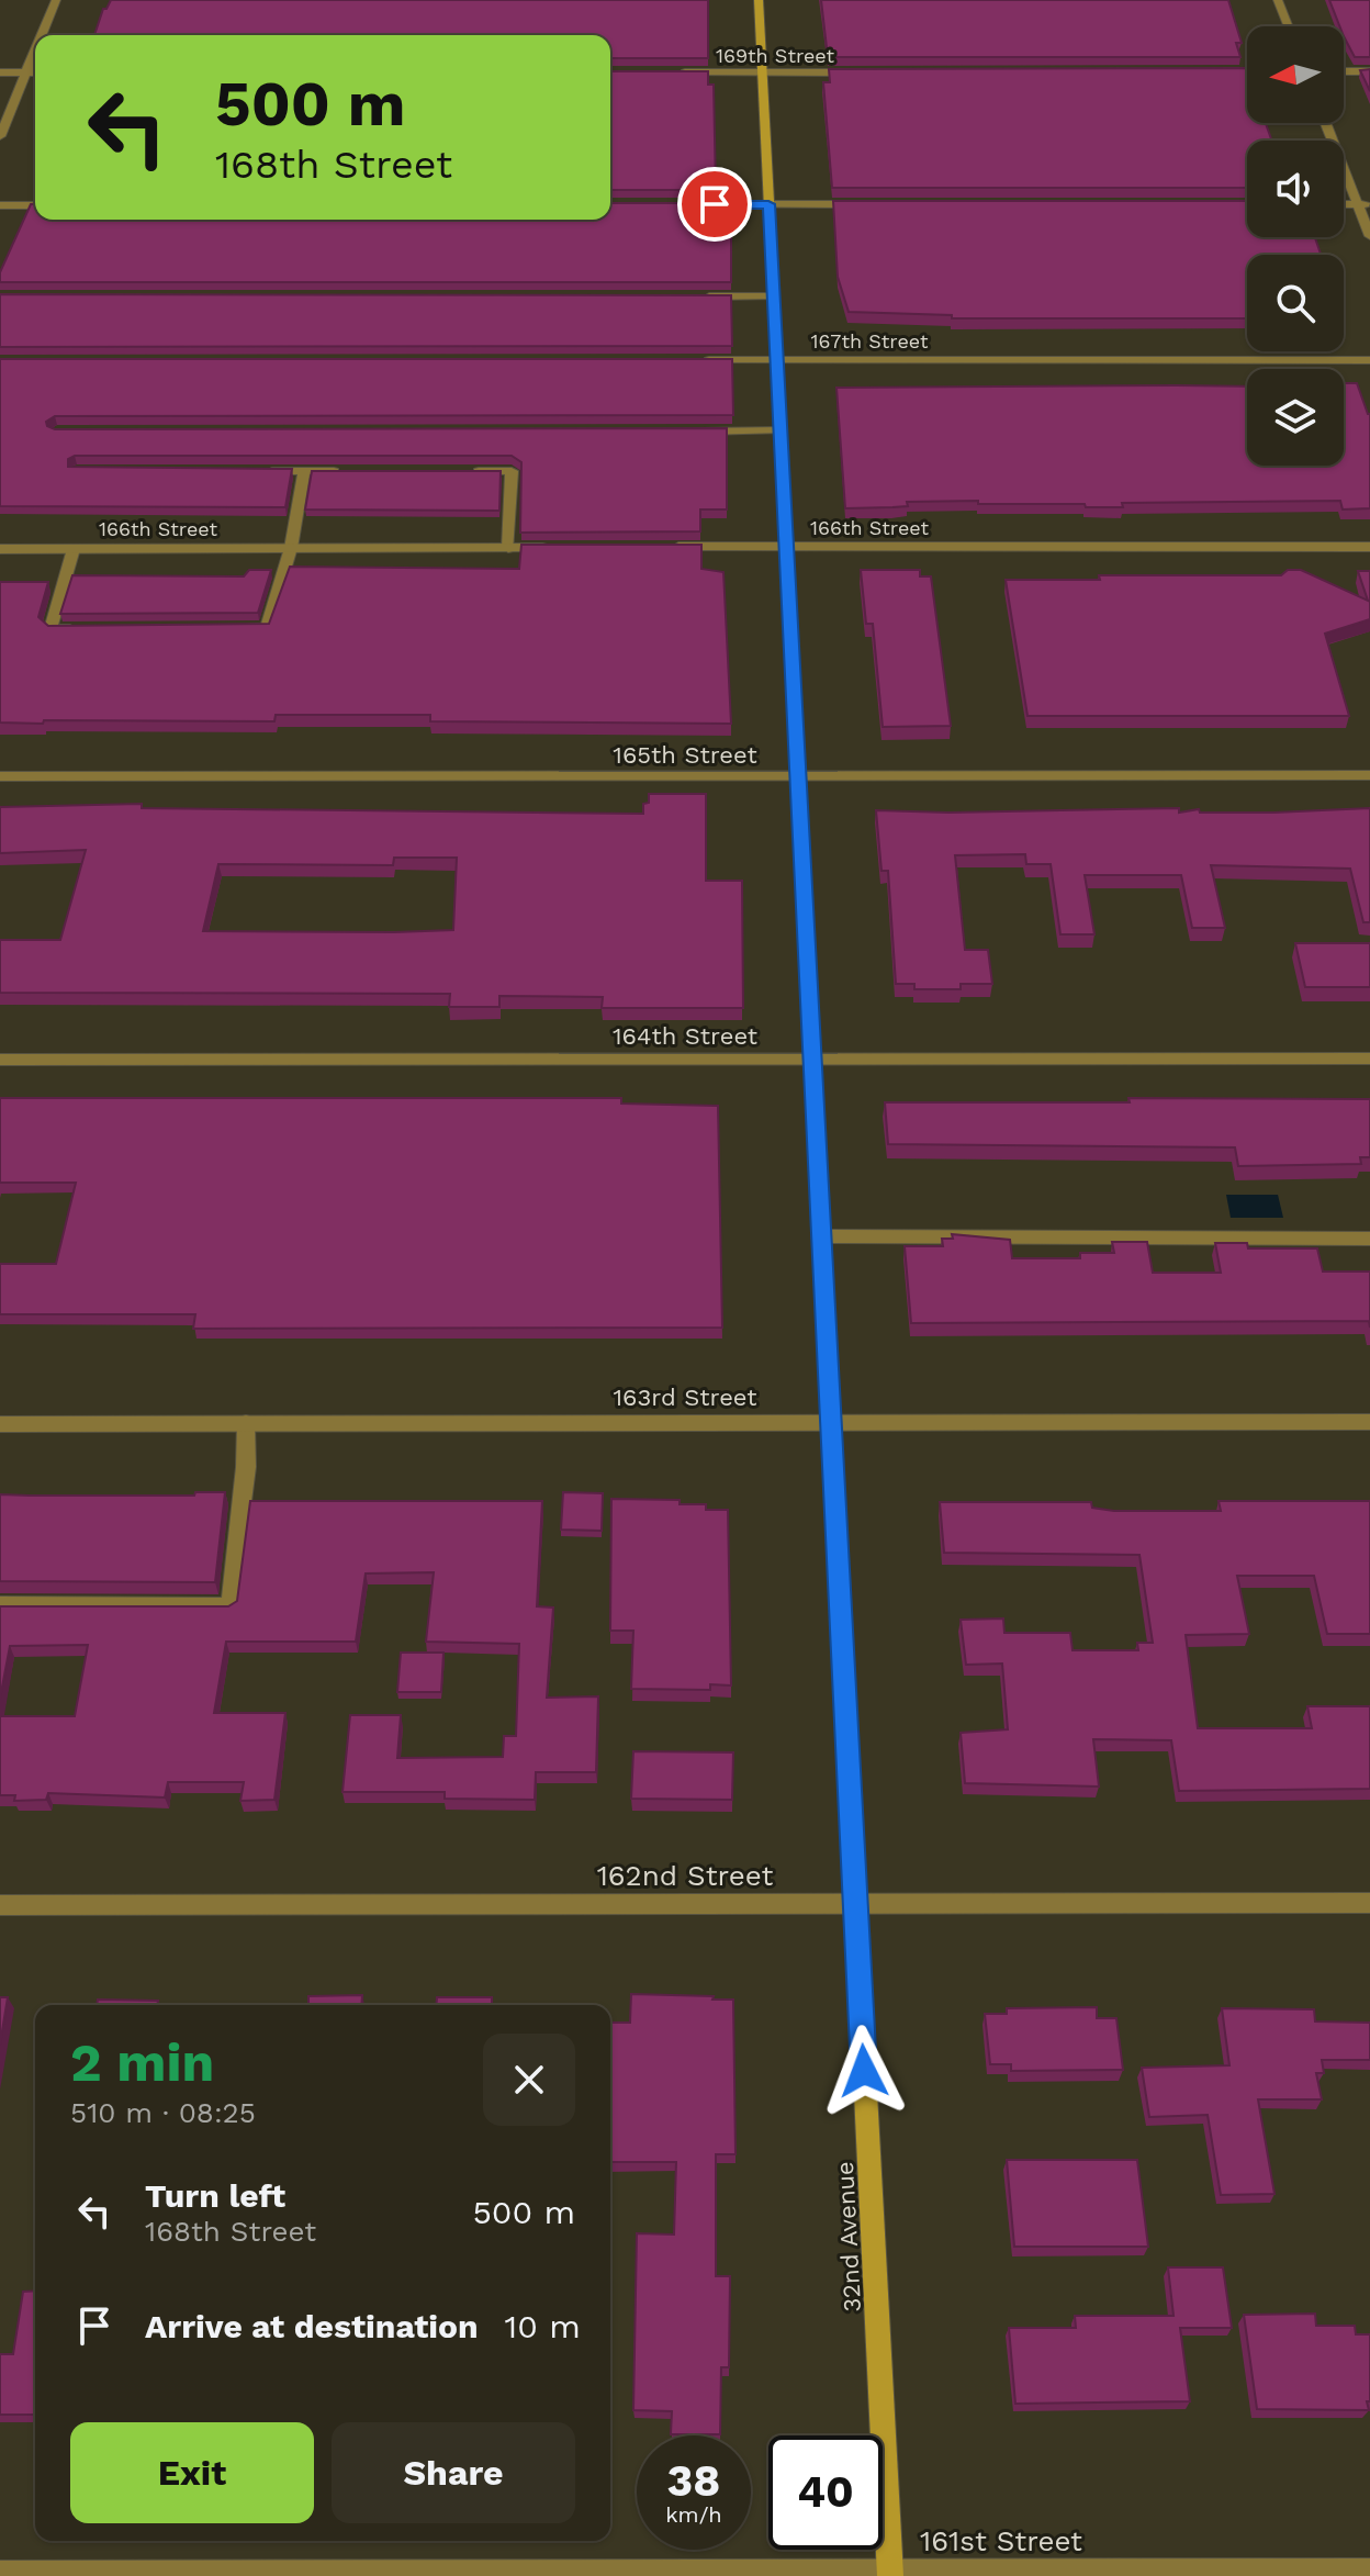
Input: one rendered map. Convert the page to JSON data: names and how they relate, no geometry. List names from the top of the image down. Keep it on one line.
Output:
{"streets":{"street":["169th Street","167th Street","166th Street","165th Street","164th Street","163rd Street","162nd Street","32nd Avenue","161st Street"]},"crossings":[["169th Street","32nd Avenue"],["167th Street","32nd Avenue"],["166th Street","32nd Avenue"],["165th Street","32nd Avenue"],["164th Street","32nd Avenue"],["163rd Street","32nd Avenue"],["162nd Street","32nd Avenue"],["32nd Avenue","161st Street"]],"north":"left","page":{"turn":["500 m","168th Street"],"heading":["2 min","510 m · 08:25"],"list":[{"name":"Turn left","note":"168th Street","value":"500 m"},{"name":"Arrive at destination","value":"10 m"}],"buttons":["Exit","Share"],"speed":"38 km/h","limit":"40"}}
